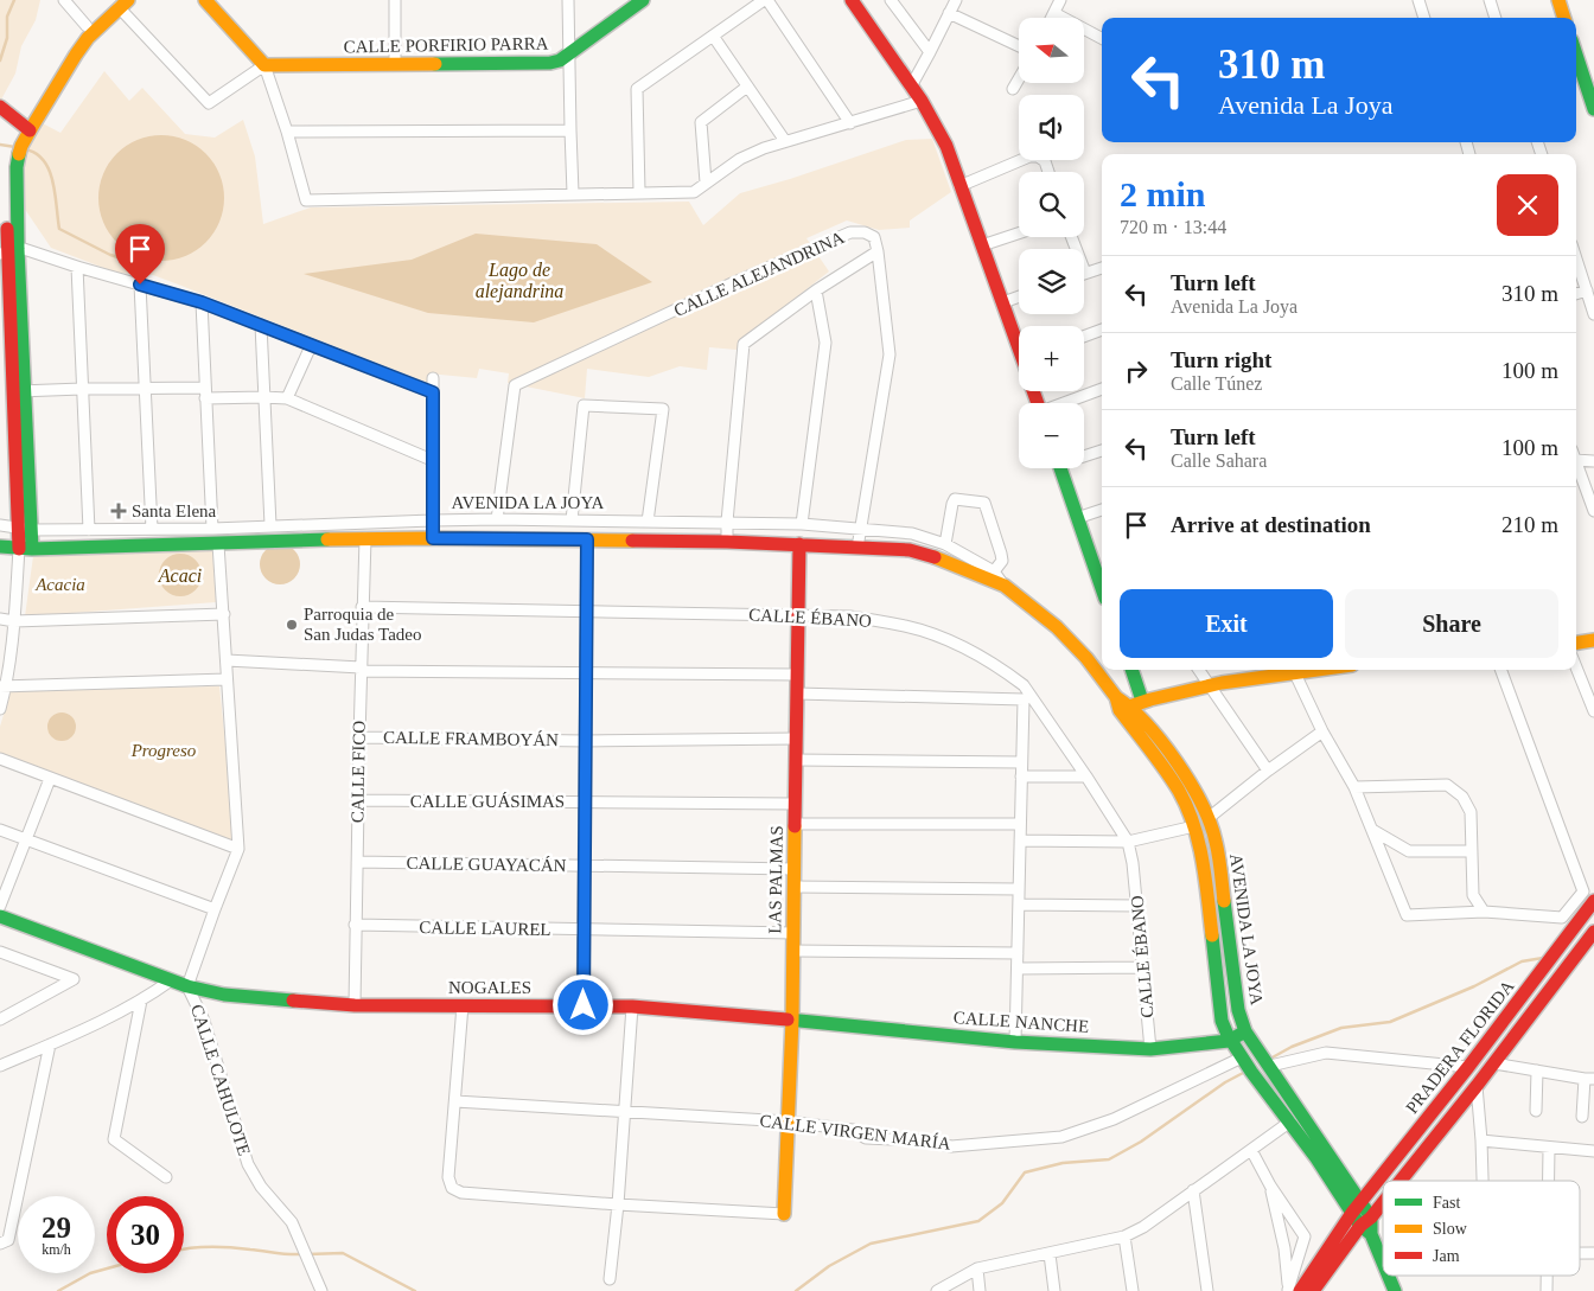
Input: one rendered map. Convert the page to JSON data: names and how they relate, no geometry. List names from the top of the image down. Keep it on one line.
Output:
{"streets":{"street":["CALLE PORFIRIO PARRA","CALLE ALEJANDRINA","AVENIDA LA JOYA","CALLE ÉBANO","CALLE FRAMBOYÁN","CALLE FICO","CALLE GUÁSIMAS","CALLE GUAYACÁN","LAS PALMAS","CALLE LAUREL","NOGALES","CALLE NANCHE","PRADERA FLORIDA","CALLE CAHULOTE","CALLE VIRGEN MARÍA"]},"crossings":[["CALLE ALEJANDRINA","AVENIDA LA JOYA"],["AVENIDA LA JOYA","CALLE FICO"],["AVENIDA LA JOYA","LAS PALMAS"],["AVENIDA LA JOYA","CALLE NANCHE"],["AVENIDA LA JOYA","PRADERA FLORIDA"],["AVENIDA LA JOYA","CALLE CAHULOTE"],["AVENIDA LA JOYA","CALLE VIRGEN MARÍA"],["CALLE ÉBANO","CALLE FICO"],["CALLE ÉBANO","LAS PALMAS"],["CALLE ÉBANO","CALLE NANCHE"],["CALLE FRAMBOYÁN","CALLE FICO"],["CALLE FRAMBOYÁN","LAS PALMAS"],["CALLE FICO","CALLE GUÁSIMAS"],["CALLE FICO","CALLE GUAYACÁN"],["CALLE FICO","CALLE LAUREL"],["CALLE FICO","NOGALES"],["CALLE GUÁSIMAS","LAS PALMAS"],["CALLE GUAYACÁN","LAS PALMAS"],["LAS PALMAS","CALLE LAUREL"],["LAS PALMAS","NOGALES"],["LAS PALMAS","CALLE NANCHE"],["LAS PALMAS","CALLE VIRGEN MARÍA"],["NOGALES","CALLE NANCHE"],["NOGALES","CALLE CAHULOTE"]],"water":["Lago de alejandrina","Acaci"],"parks":["Acacia","Progreso"],"places":{"health":["Santa Elena"],"other":["Parroquia de San Judas Tadeo"]},"legend":["Fast","Slow","Jam"],"north":"left","page":{"map_buttons":["+","−"],"turn":["310 m","Avenida La Joya"],"heading":["2 min","720 m · 13:44"],"list":[{"name":"Turn left","note":"Avenida La Joya","value":"310 m"},{"name":"Turn right","note":"Calle Túnez","value":"100 m"},{"name":"Turn left","note":"Calle Sahara","value":"100 m"},{"name":"Arrive at destination","value":"210 m"}],"buttons":["Exit","Share"],"speed":"29 km/h","limit":"30"}}
